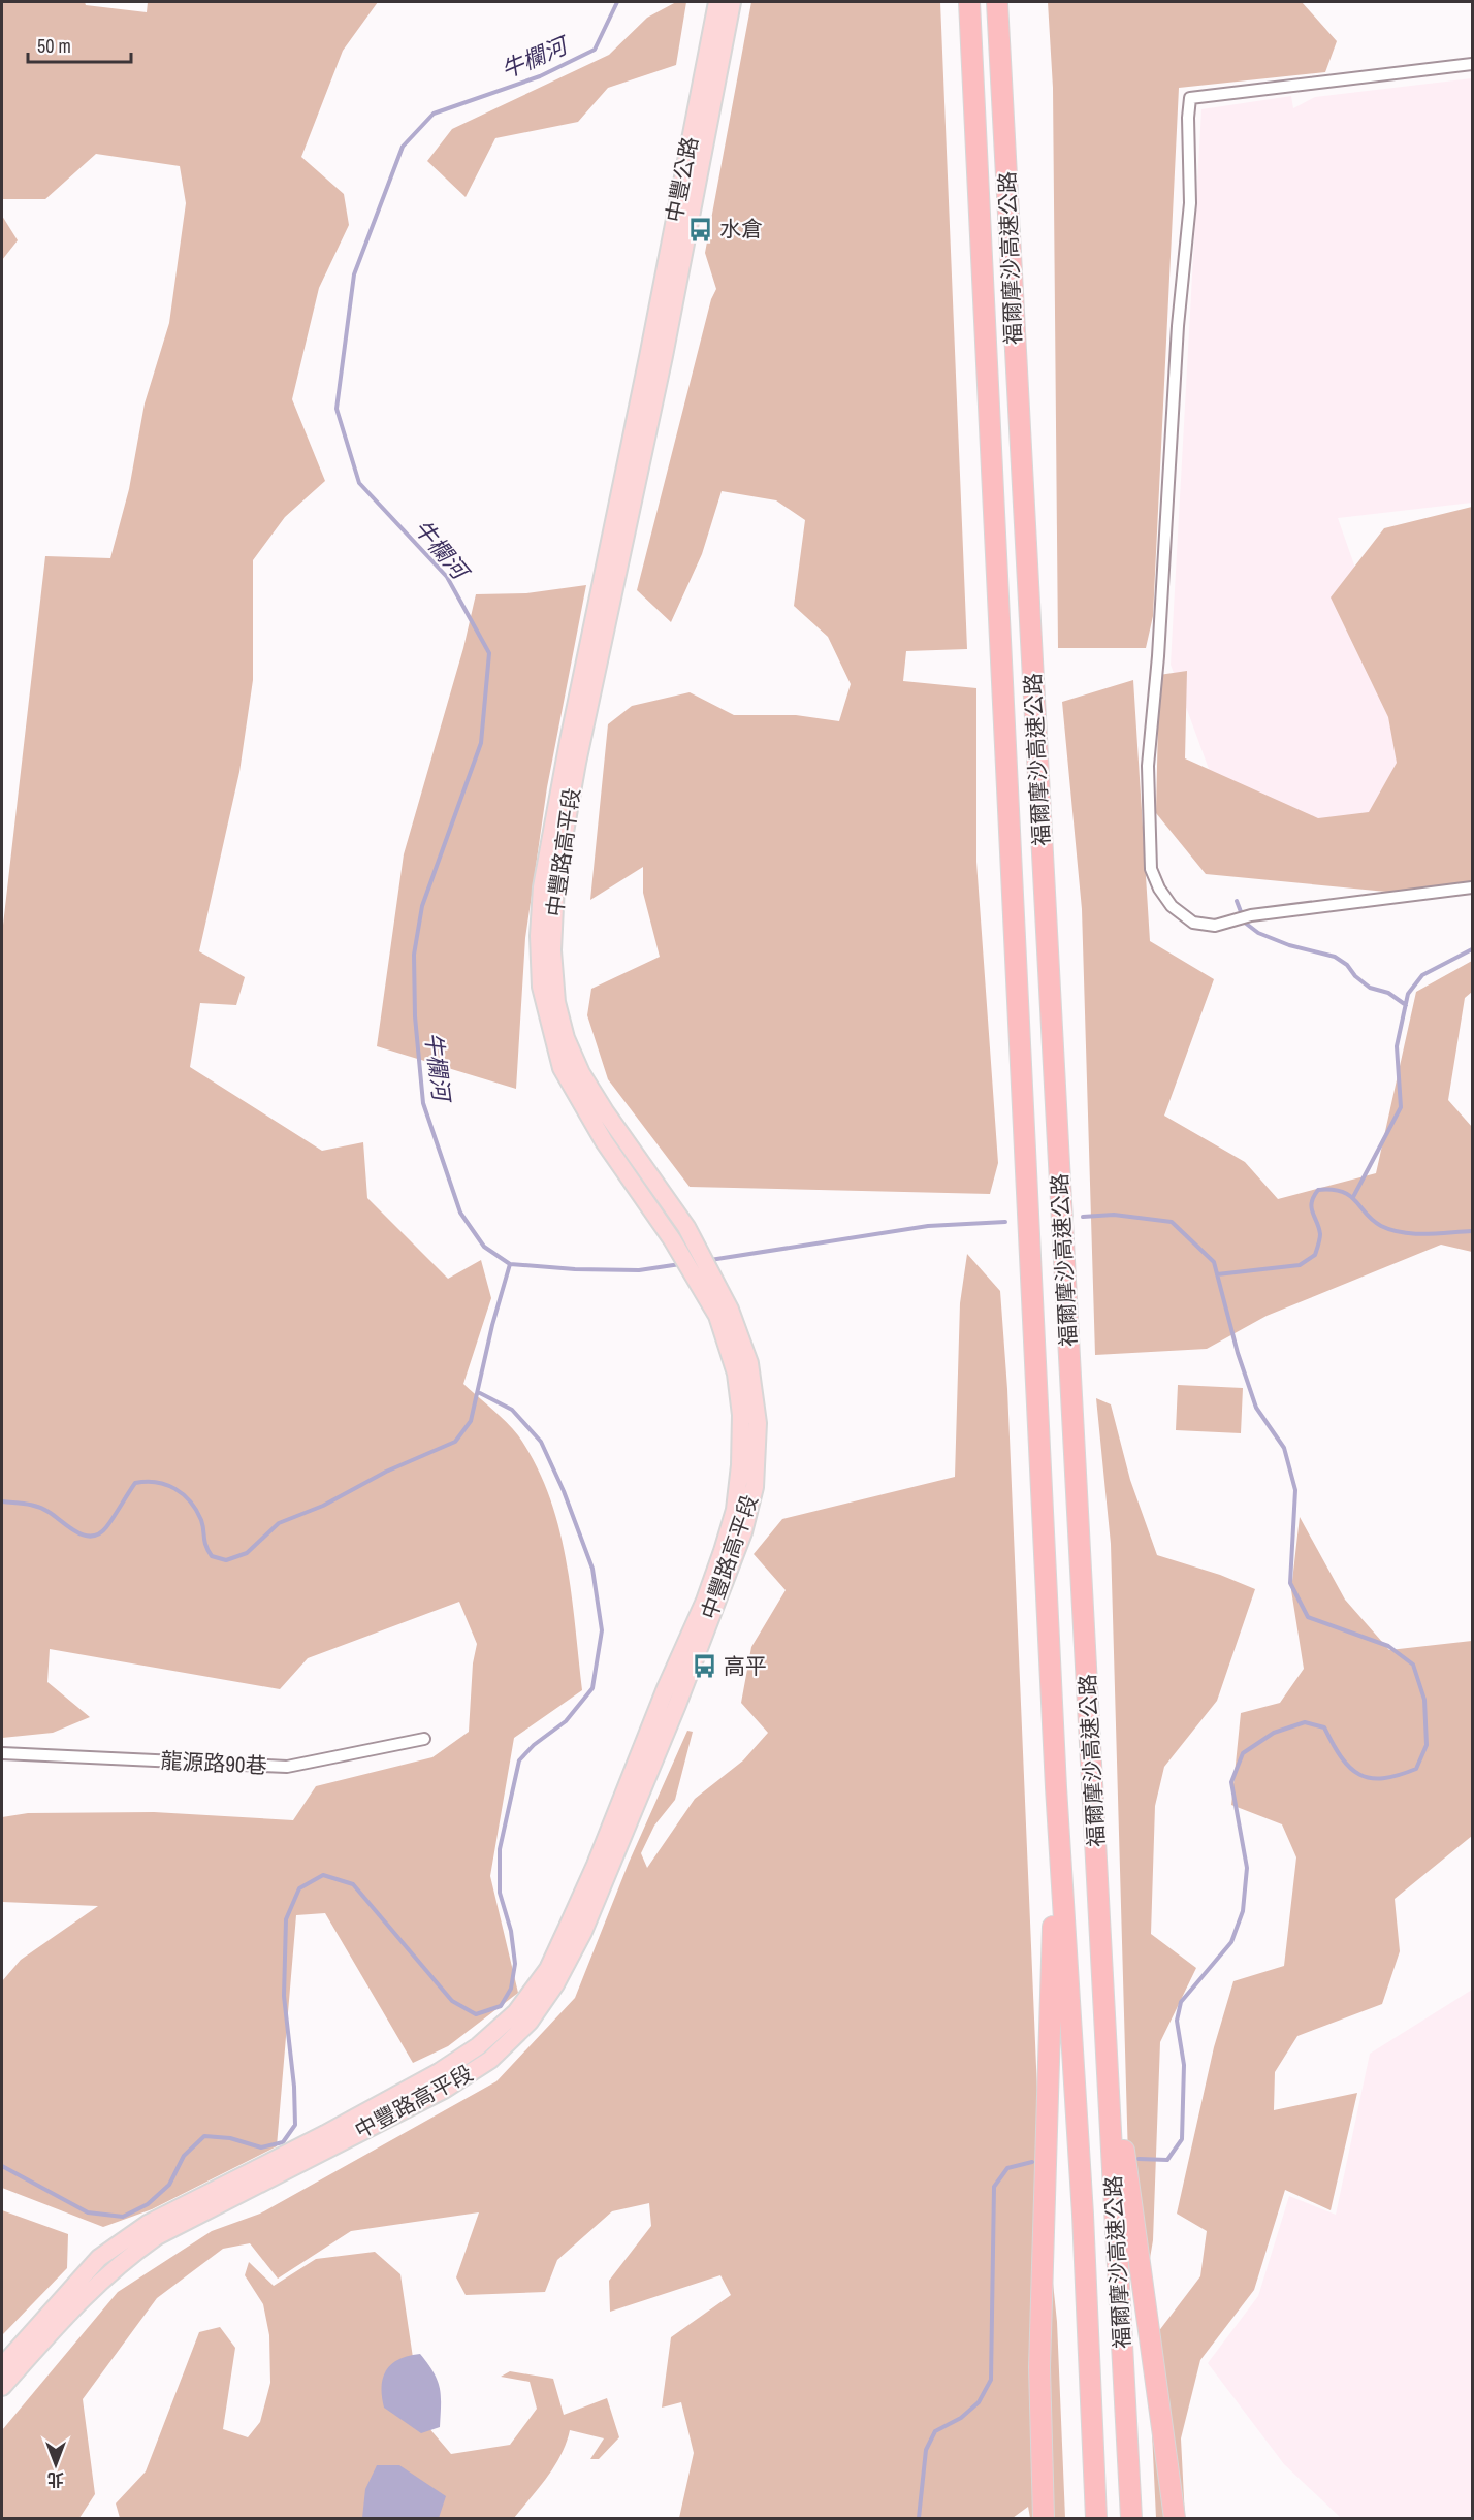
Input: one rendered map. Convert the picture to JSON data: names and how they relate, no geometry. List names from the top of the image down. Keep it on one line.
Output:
{"streets":{"highway":["福爾摩沙高速公路"],"main road":["中豐公路","中豐路高平段"],"street":["龍源路90巷"]},"crossings":[["中豐公路","中豐路高平段"]],"water":["牛欄河"],"places":{"bus stop":["水倉","高平"]},"scale_bar":"50 m","north":"bottom"}
